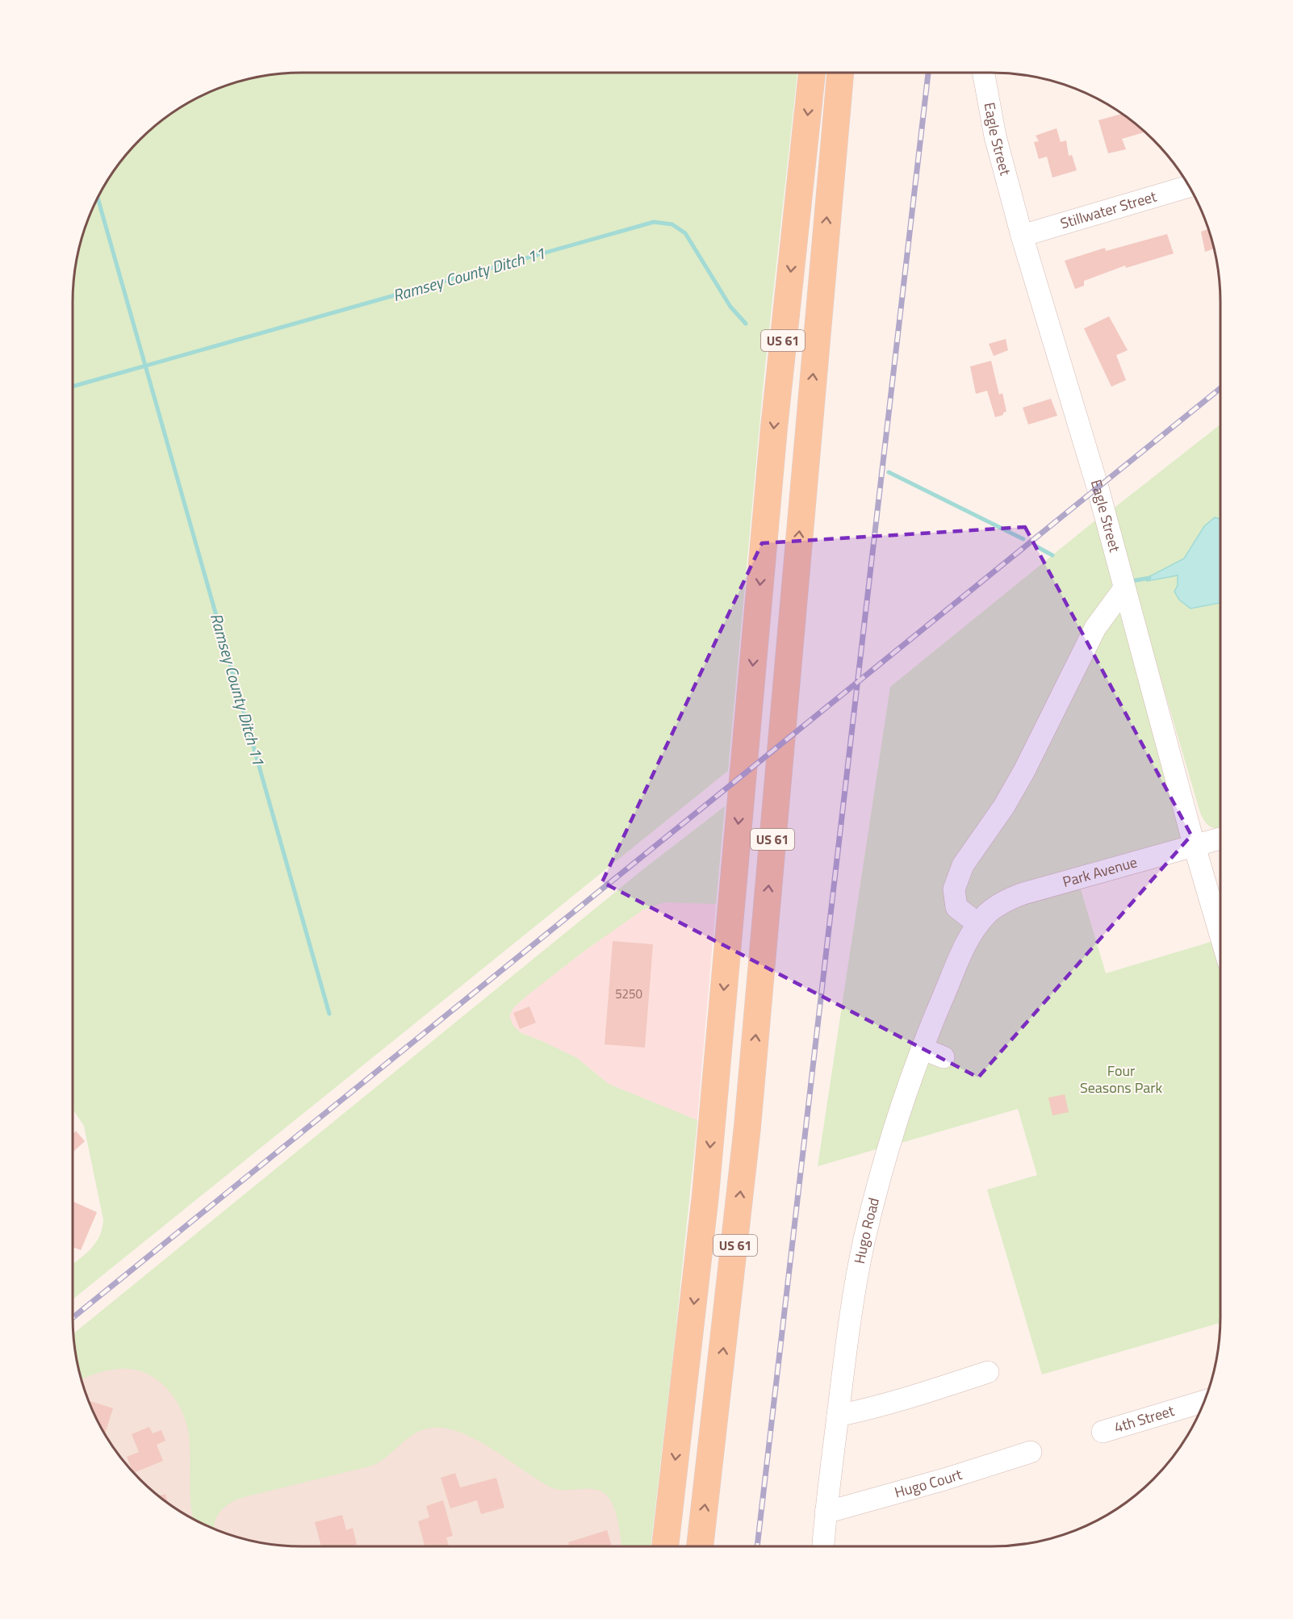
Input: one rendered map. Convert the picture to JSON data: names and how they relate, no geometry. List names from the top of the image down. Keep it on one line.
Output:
{"streets":{"main road":["US 61"],"street":["Eagle Street","Stillwater Street","Park Avenue","Hugo Road","4th Street","Hugo Court"]},"crossings":[["Eagle Street","Stillwater Street"],["Eagle Street","Park Avenue"],["Park Avenue","Hugo Road"],["Hugo Road","Hugo Court"]],"water":["Ramsey County Ditch 11"],"parks":["Four Seasons Park"],"house_numbers":["5250"]}
